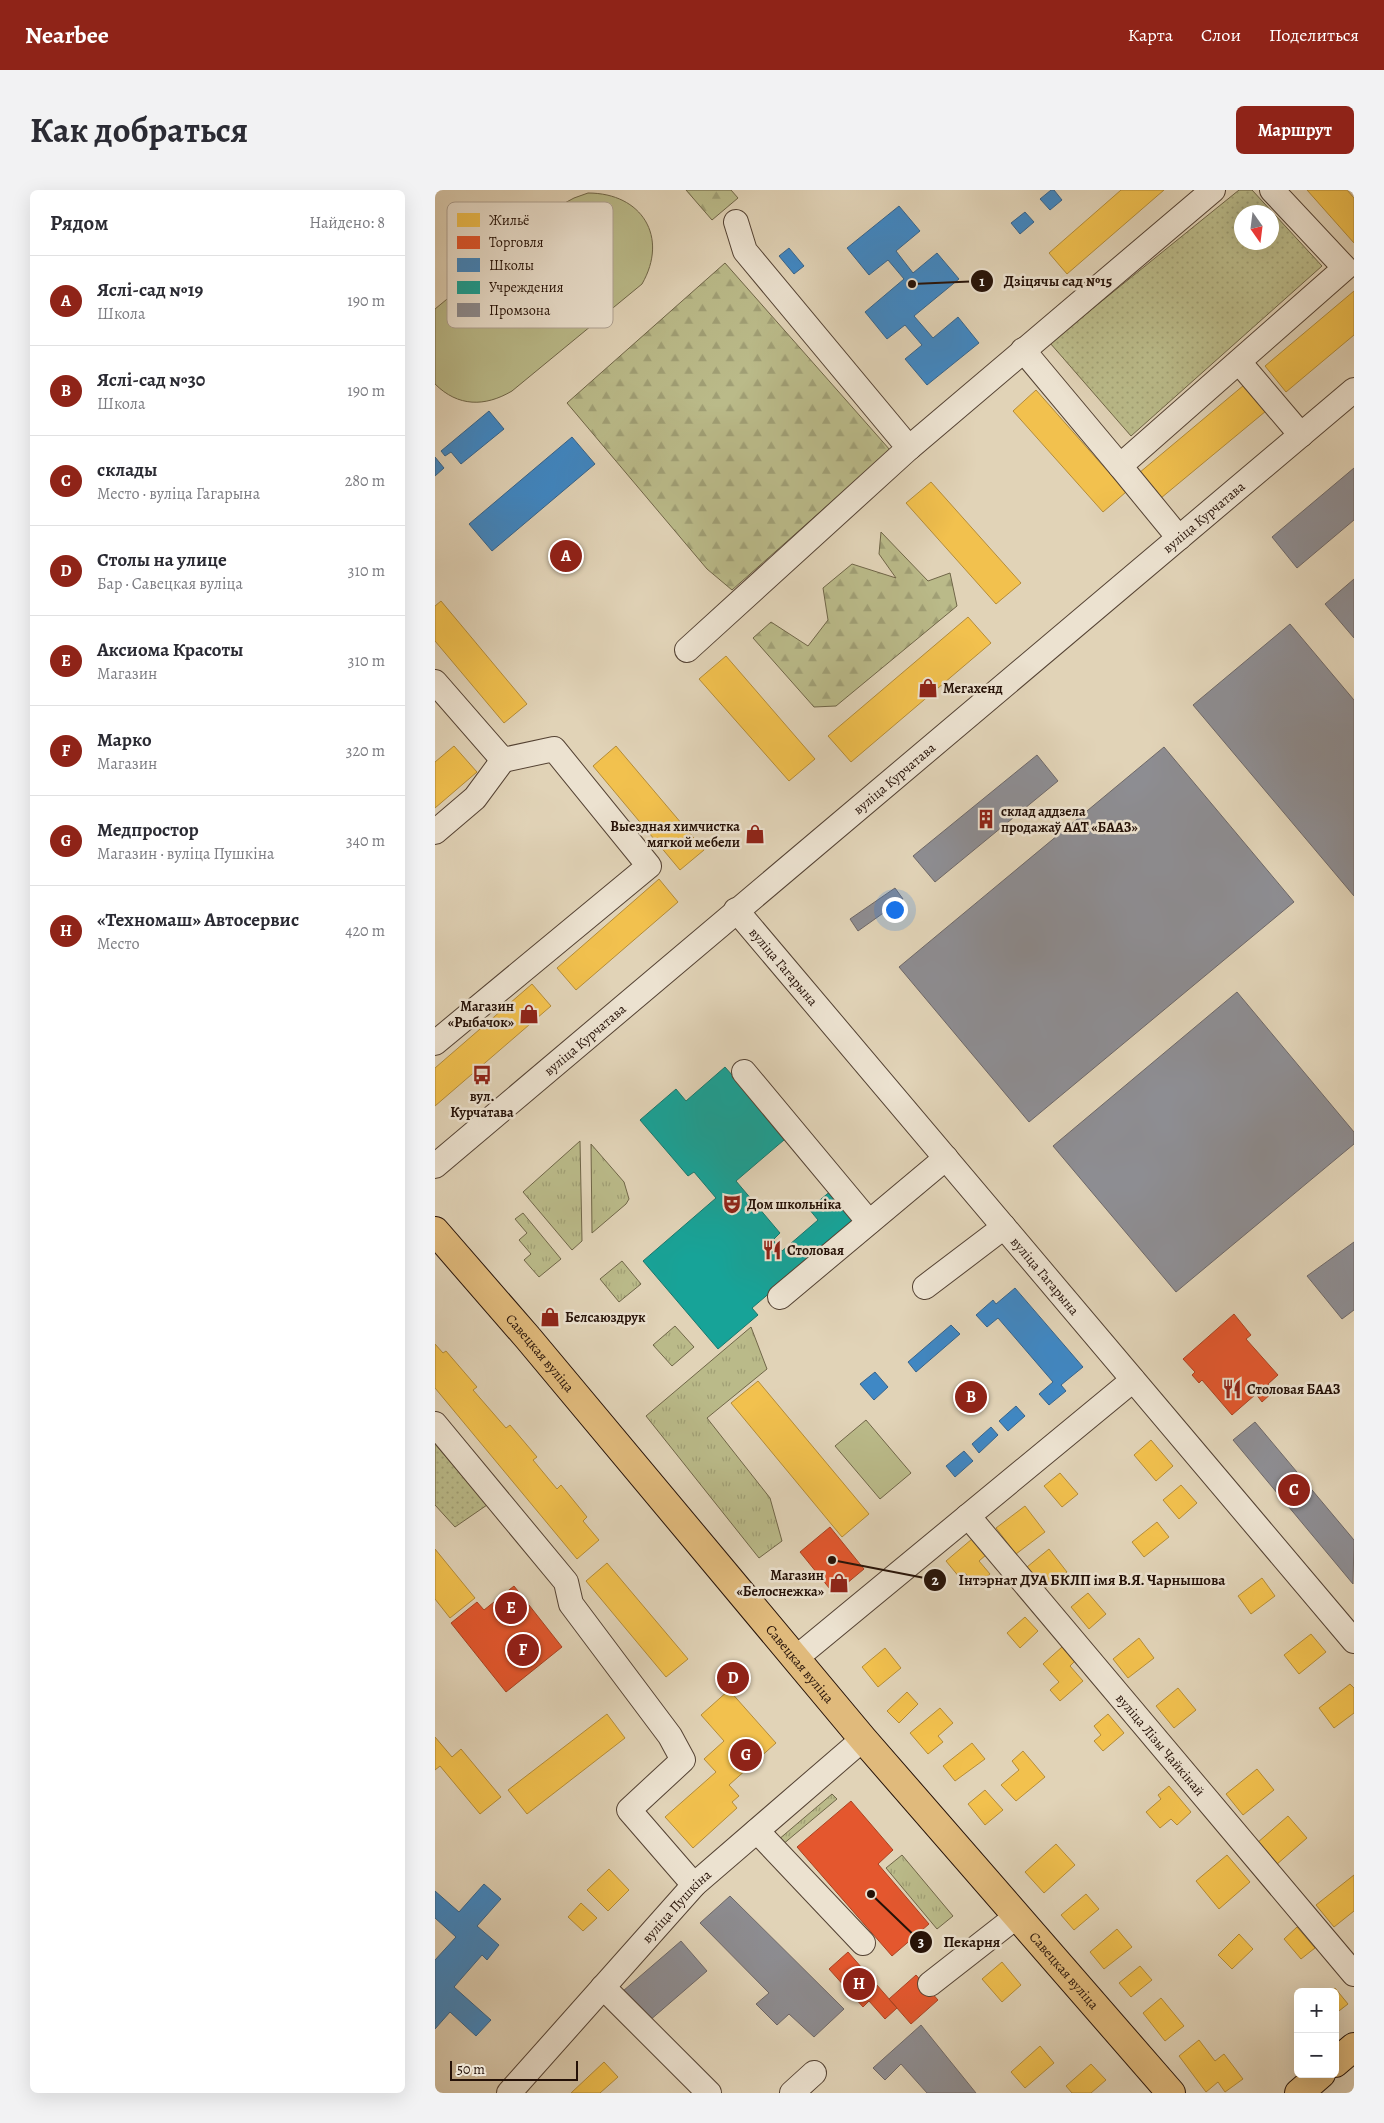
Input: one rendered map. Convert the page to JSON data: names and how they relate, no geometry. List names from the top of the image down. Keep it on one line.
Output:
{"streets":{"main road":["Савецкая вуліца"],"street":["вуліца Курчатава","вуліца Гагарына","вуліца Лізы Чайкінай","вуліца Пушкіна"]},"crossings":[["вуліца Курчатава","вуліца Гагарына"],["Савецкая вуліца","вуліца Пушкіна"]],"places":{"other":["Дзіцячы сад №15","Інтэрнат ДУА БКЛП імя В.Я. Чарнышова","Пекарня"],"shop":["Мегахенд","Выездная химчистка мягкой мебели","Магазин «Рыбачок»","Белсаюздрук","Магазин «Белоснежка»"],"building":["склад аддзела продажаў ААТ «БААЗ»"],"bus stop":["вул. Курчатава"],"theatre":["Дом школьніка"],"restaurant":["Столовая","Столовая БААЗ"]},"legend":["Жильё","Торговля","Школы","Учреждения","Промзона"],"scale_bar":"50 m","north":"bottom","page":{"header":"Nearbee","nav":["Карта","Слои","Поделиться"],"title":"Как добраться","buttons":"Маршрут","heading":["Рядом","Найдено: 8"],"list":[{"mark":"A","name":"Яслі-сад №19","note":"Школа","value":"190 m"},{"mark":"B","name":"Яслі-сад №30","note":"Школа","value":"190 m"},{"mark":"C","name":"склады","note":"Место · вуліца Гагарына","value":"280 m"},{"mark":"D","name":"Столы на улице","note":"Бар · Савецкая вуліца","value":"310 m"},{"mark":"E","name":"Аксиома Красоты","note":"Магазин","value":"310 m"},{"mark":"F","name":"Марко","note":"Магазин","value":"320 m"},{"mark":"G","name":"Медпростор","note":"Магазин · вуліца Пушкіна","value":"340 m"},{"mark":"H","name":"«Техномаш» Автосервис","note":"Место","value":"420 m"}],"pins":["A","B","C","E","F","D","G","H"],"map_buttons":["+","−"],"scale":"50 m"}}
